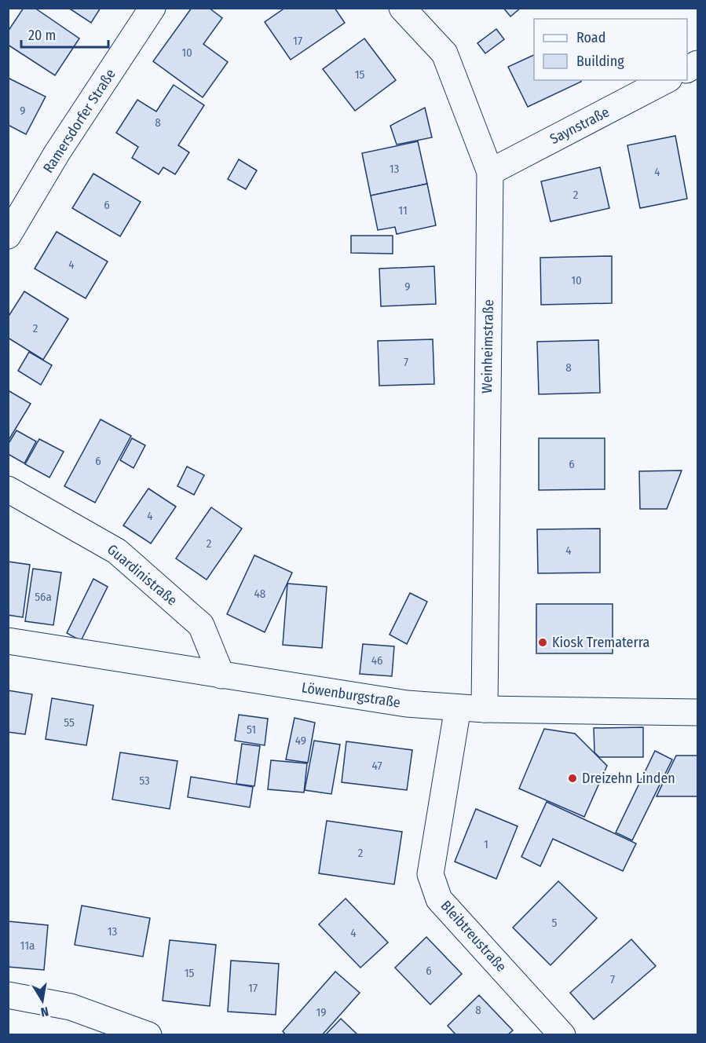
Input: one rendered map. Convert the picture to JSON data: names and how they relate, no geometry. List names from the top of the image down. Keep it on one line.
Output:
{"streets":{"street":["Ramersdorfer Straße","Saynstraße","Weinheimstraße","Guardinistraße","Löwenburgstraße","Bleibtreustraße"]},"crossings":[["Saynstraße","Weinheimstraße"],["Weinheimstraße","Löwenburgstraße"],["Guardinistraße","Löwenburgstraße"],["Löwenburgstraße","Bleibtreustraße"]],"places":["Kiosk Trematerra","Dreizehn Linden"],"house_numbers":["17","10","15","9","8","13","4","2","6","11","4","10","9","2","7","8","6","6","4","2","4","48","56a","46","55","51","49","47","53","1","2","5","13","4","11a","6","15","7","17","8","19"],"legend":["Road","Building"],"scale_bar":"20 m","north":"bottom"}
